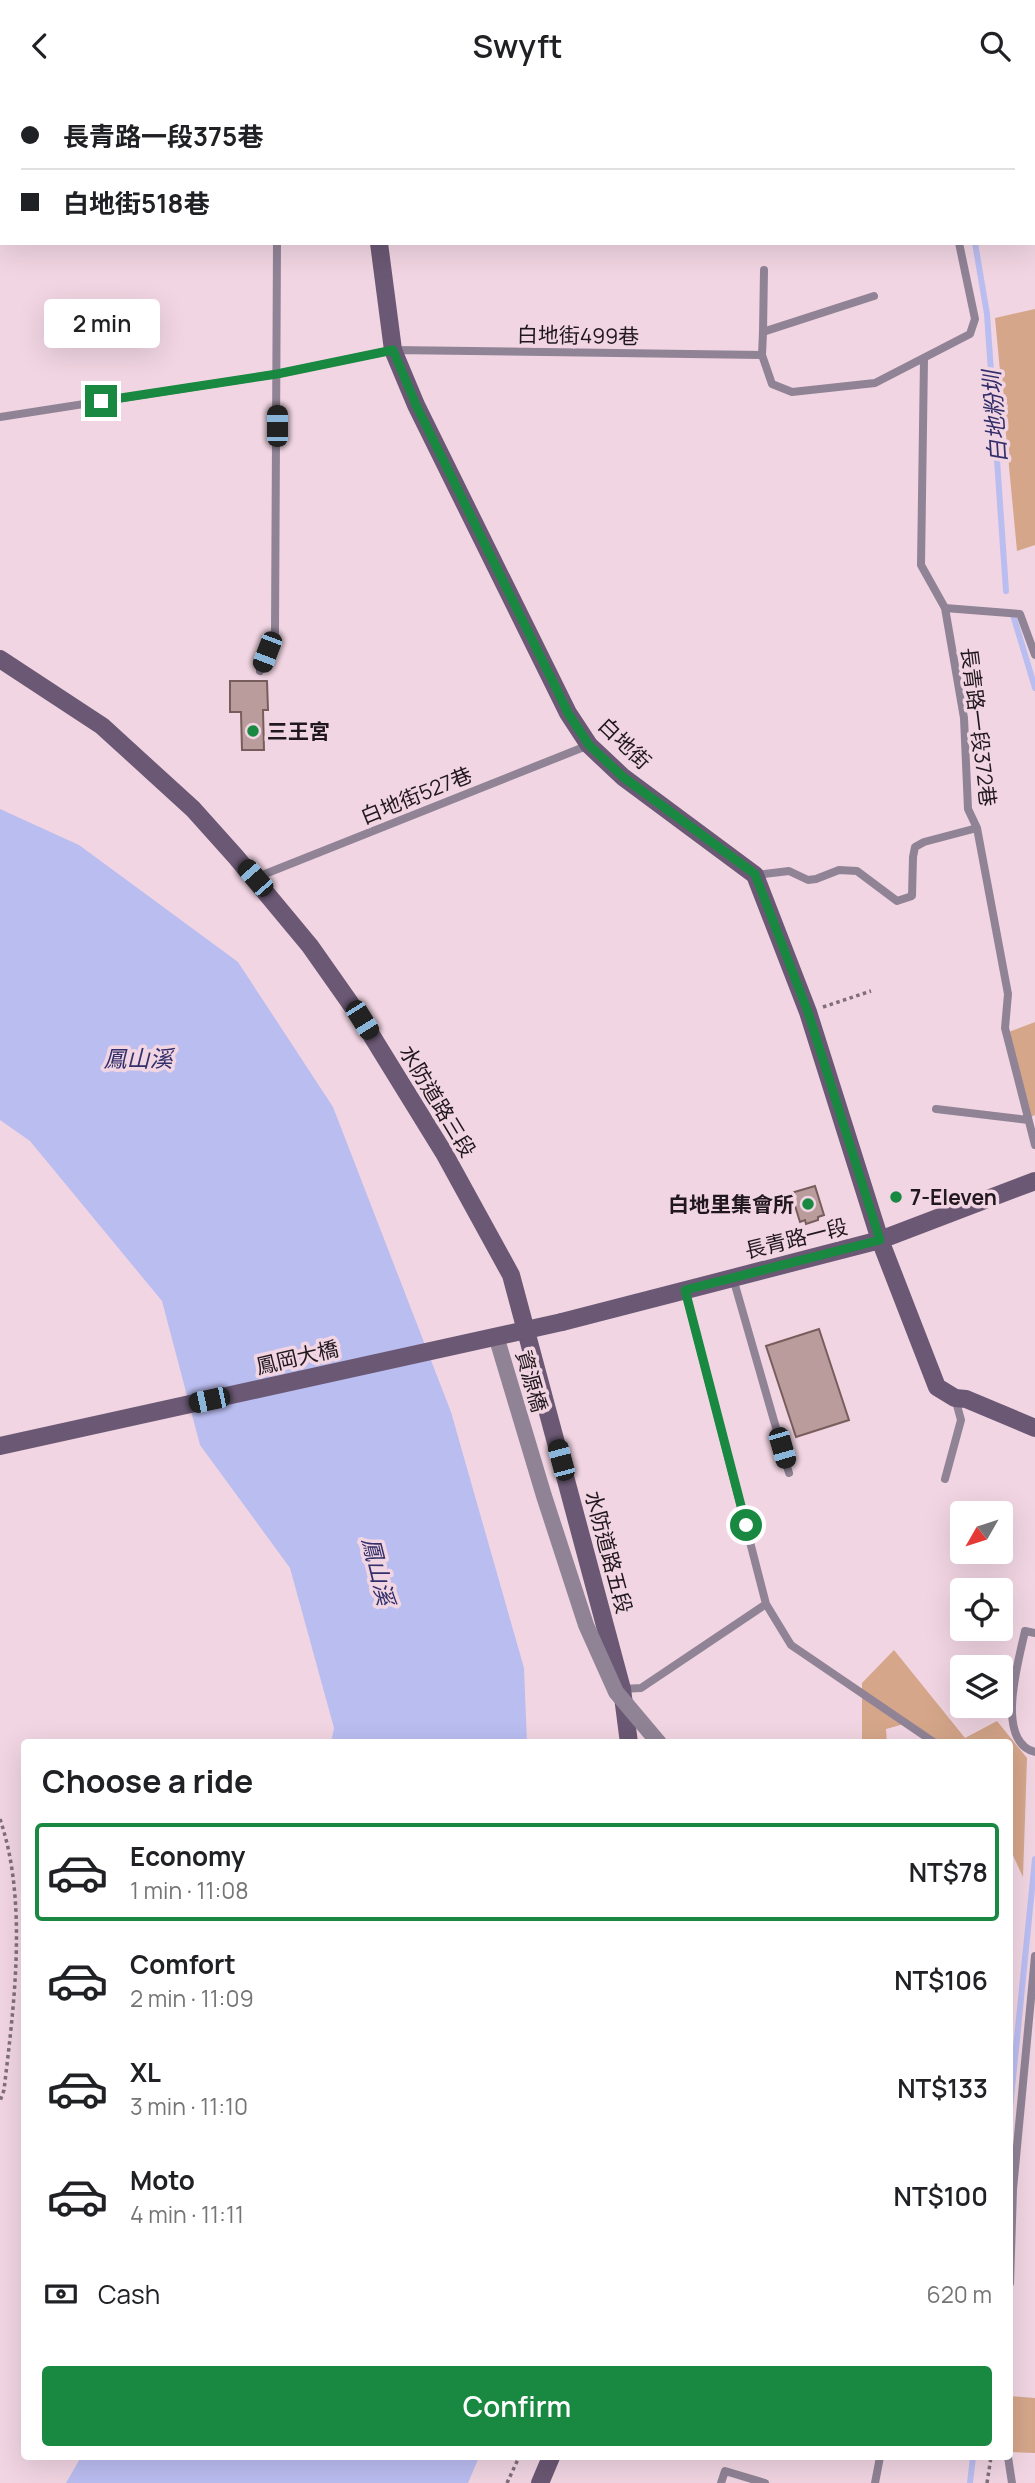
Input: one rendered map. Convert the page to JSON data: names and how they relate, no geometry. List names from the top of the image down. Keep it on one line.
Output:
{"streets":{"street":["白地街","水防道路三段","長青路一段","鳳岡大橋","資源橋","水防道路五段"],"lane":["白地街499巷","長青路一段372巷","白地街527巷"]},"crossings":[["白地街499巷","白地街"],["白地街","白地街527巷"],["白地街527巷","水防道路三段"],["水防道路三段","水防道路五段"],["長青路一段","鳳岡大橋"],["鳳岡大橋","資源橋"]],"water":["白地粉圳","鳳山溪"],"places":["三王宮","7-Eleven","白地里集會所"],"north":"bottom left","page":{"header":"Swyft","banner":["長青路一段375巷","白地街518巷"],"bubble":"2 min","heading":"Choose a ride","list":[{"name":"Economy","note":"1 min · 11:08","value":"NT$78"},{"name":"Comfort","note":"2 min · 11:09","value":"NT$106"},{"name":"XL","note":"3 min · 11:10","value":"NT$133"},{"name":"Moto","note":"4 min · 11:11","value":"NT$100"}],"pay":["Cash","620 m"],"buttons":"Confirm"}}
